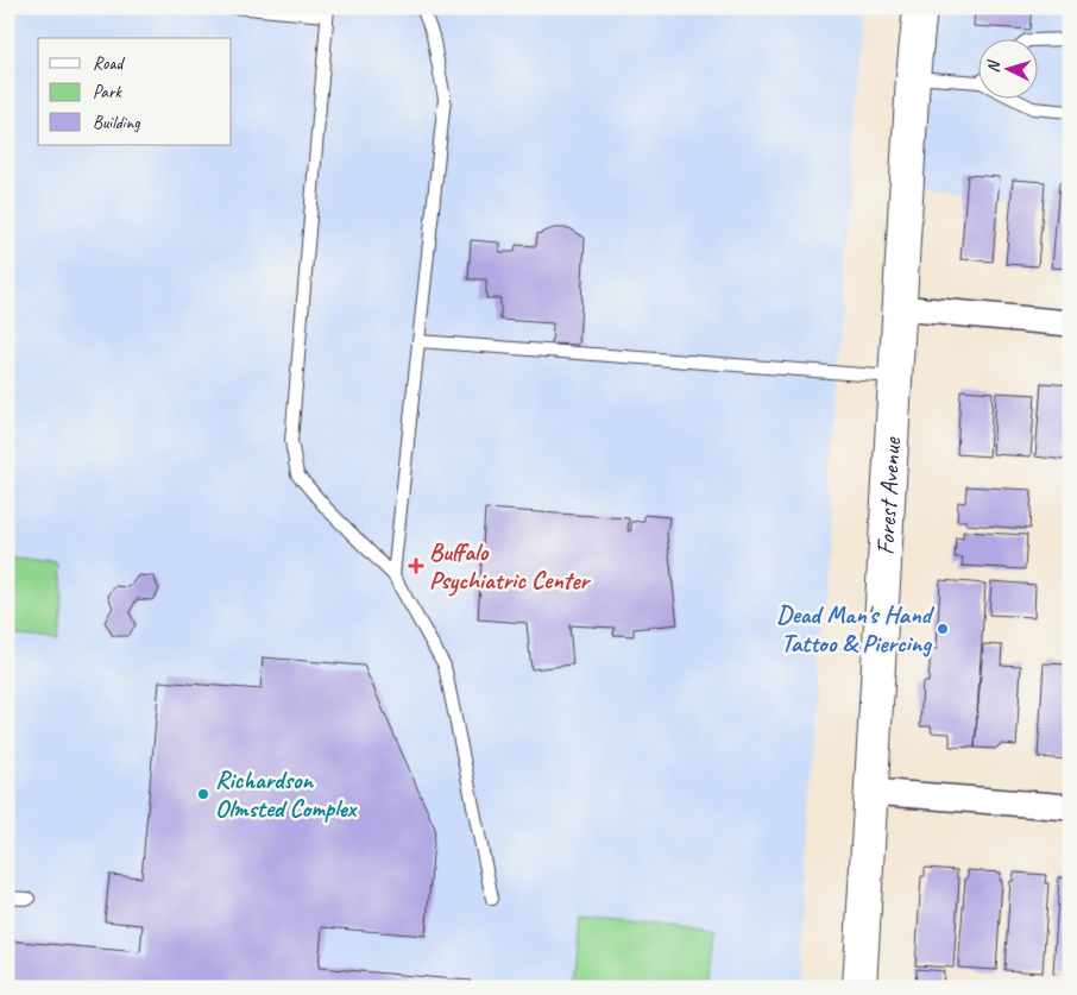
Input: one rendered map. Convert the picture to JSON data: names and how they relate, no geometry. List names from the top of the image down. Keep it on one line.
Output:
{"streets":{"street":["Forest Avenue"]},"places":{"health":["Buffalo Psychiatric Center"],"other":["Dead Man's Hand Tattoo & Piercing","Richardson Olmsted Complex"]},"legend":["Road","Park","Building"],"north":"left"}
